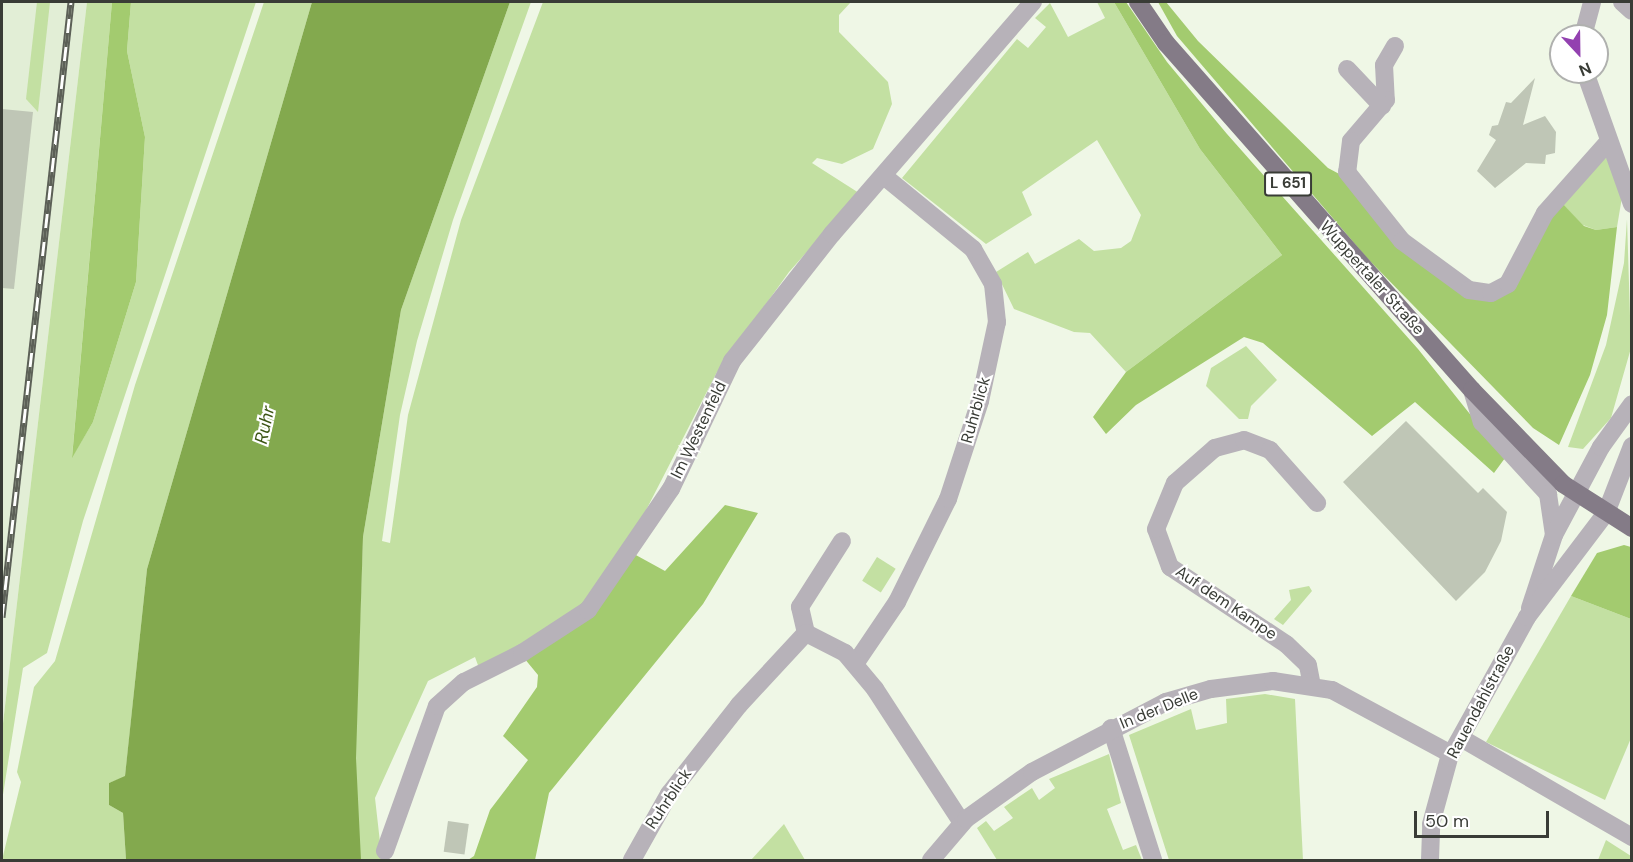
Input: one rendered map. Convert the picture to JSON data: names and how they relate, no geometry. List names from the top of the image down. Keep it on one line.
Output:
{"streets":{"main road":["L 651","Wuppertaler Straße"],"street":["Ruhrblick","Im Westenfeld","Auf dem Kampe","Rauendahlstraße","In der Delle"]},"crossings":[["Wuppertaler Straße","Rauendahlstraße"],["Ruhrblick","Im Westenfeld"],["Auf dem Kampe","In der Delle"],["Rauendahlstraße","In der Delle"]],"water":["Ruhr"],"scale_bar":"50 m","north":"bottom"}
